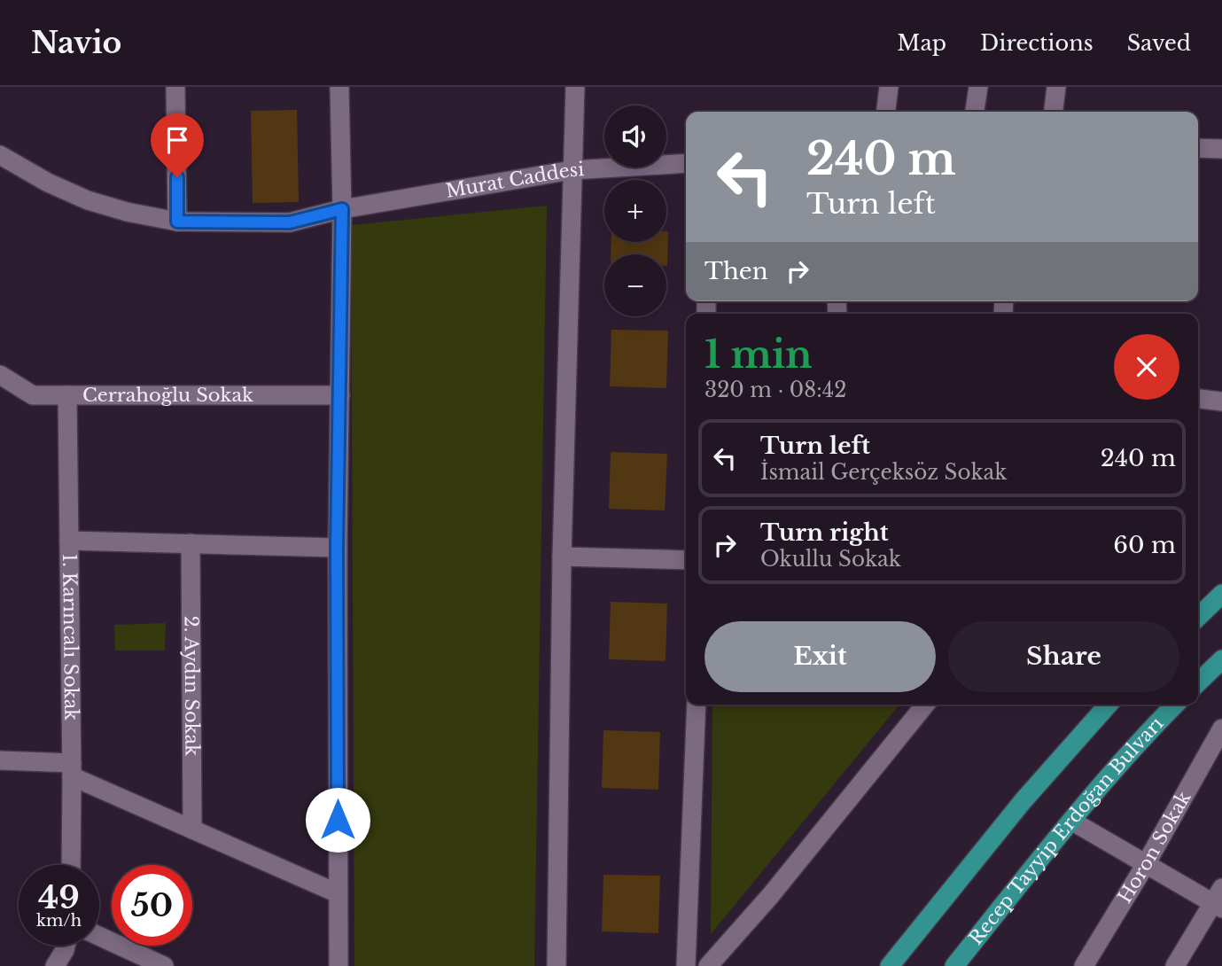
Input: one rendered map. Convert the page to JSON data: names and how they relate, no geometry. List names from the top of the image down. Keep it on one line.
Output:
{"streets":{"main road":["Recep Tayyip Erdoğan Bulvarı"],"street":["Murat Caddesi","Cerrahoğlu Sokak","1. Karıncalı Sokak","2. Aydın Sokak","Horon Sokak"]},"crossings":[["Cerrahoğlu Sokak","1. Karıncalı Sokak"]],"page":{"header":"Navio","nav":["Map","Directions","Saved"],"map_buttons":["+","−"],"turn":["240 m","Turn left"],"then":"Then","heading":["1 min","320 m · 08:42"],"list":[{"name":"Turn left","note":"İsmail Gerçeksöz Sokak","value":"240 m"},{"name":"Turn right","note":"Okullu Sokak","value":"60 m"}],"buttons":["Exit","Share"],"speed":"49 km/h","limit":"50"}}
